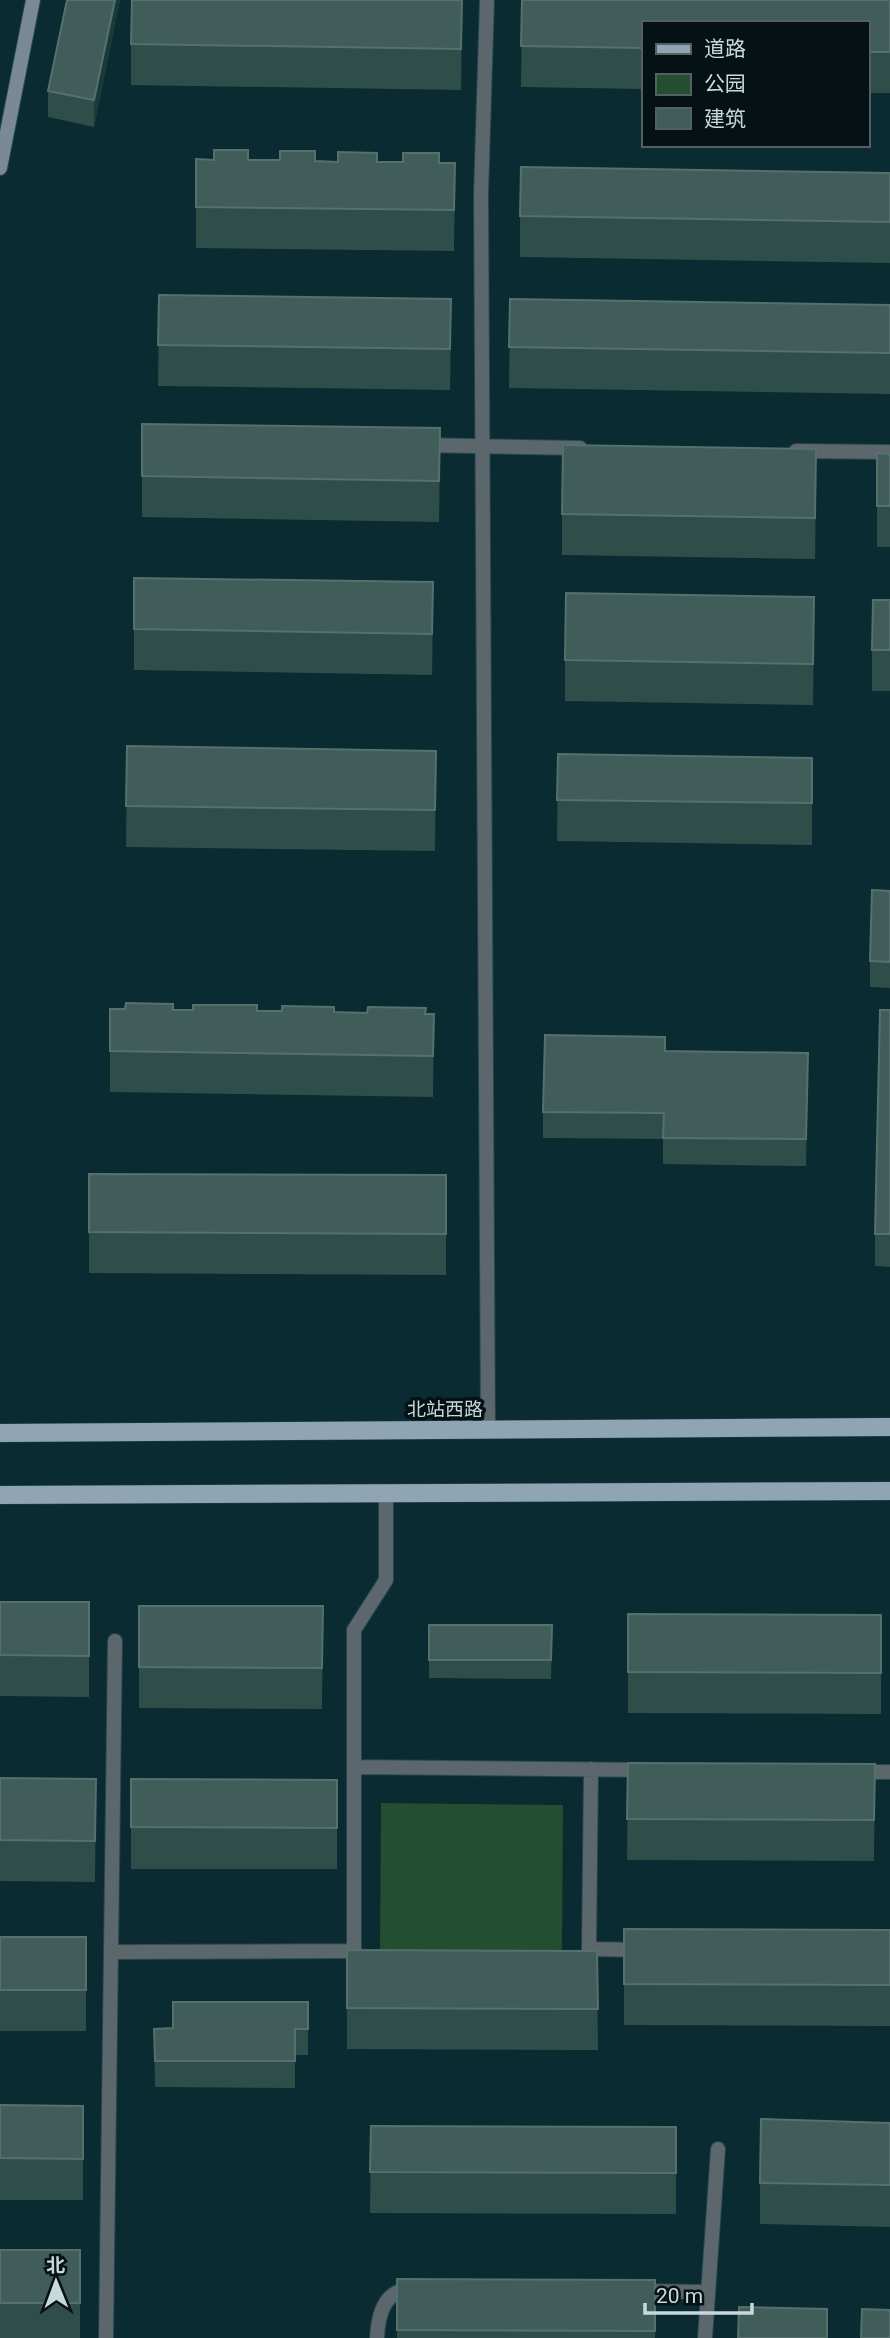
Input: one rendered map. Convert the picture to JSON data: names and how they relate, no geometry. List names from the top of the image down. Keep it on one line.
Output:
{"streets":{"main road":["北站西路"]},"legend":["道路","公园","建筑"],"scale_bar":"20 m","north":"top"}
